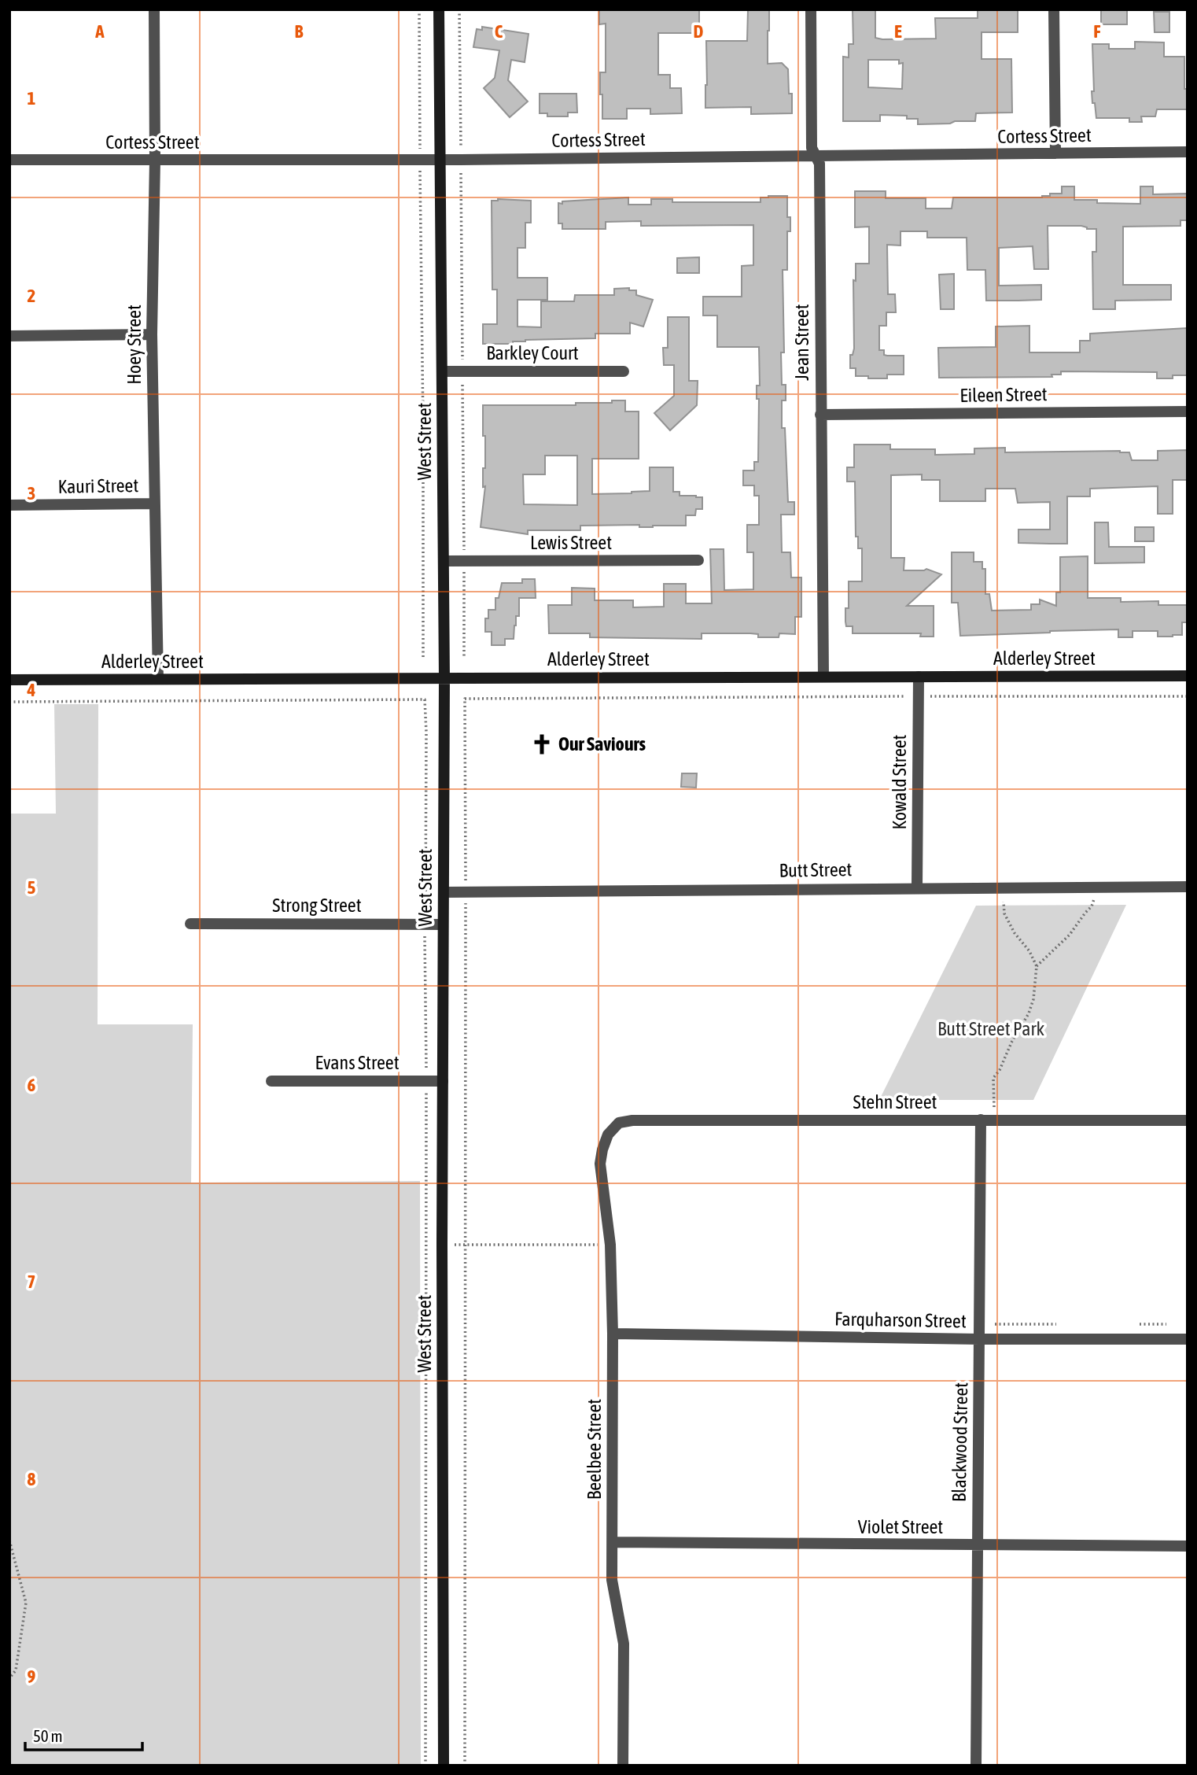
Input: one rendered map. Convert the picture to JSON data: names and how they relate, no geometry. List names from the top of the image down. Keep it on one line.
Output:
{"streets":{"main road":["West Street","Alderley Street"],"street":["Cortess Street","Jean Street","Hoey Street","Barkley Court","Eileen Street","Kauri Street","Lewis Street","Kowald Street","Butt Street","Strong Street","Evans Street","Stehn Street","Farquharson Street","Blackwood Street","Beelbee Street","Violet Street"]},"crossings":[["Cortess Street","Jean Street"],["Cortess Street","Hoey Street"],["Cortess Street","West Street"],["Jean Street","Eileen Street"],["Jean Street","Alderley Street"],["Hoey Street","Kauri Street"],["Hoey Street","Alderley Street"],["Barkley Court","West Street"],["West Street","Lewis Street"],["West Street","Alderley Street"],["West Street","Butt Street"],["West Street","Strong Street"],["West Street","Evans Street"],["Alderley Street","Kowald Street"],["Kowald Street","Butt Street"],["Stehn Street","Blackwood Street"],["Stehn Street","Beelbee Street"],["Farquharson Street","Blackwood Street"],["Farquharson Street","Beelbee Street"],["Blackwood Street","Violet Street"],["Beelbee Street","Violet Street"]],"parks":["Butt Street Park"],"places":{"church":["Our Saviours"]},"scale_bar":"50 m","grid":{"columns":["A","B","C","D","E","F"],"rows":["1","2","3","4","5","6","7","8","9"]}}
